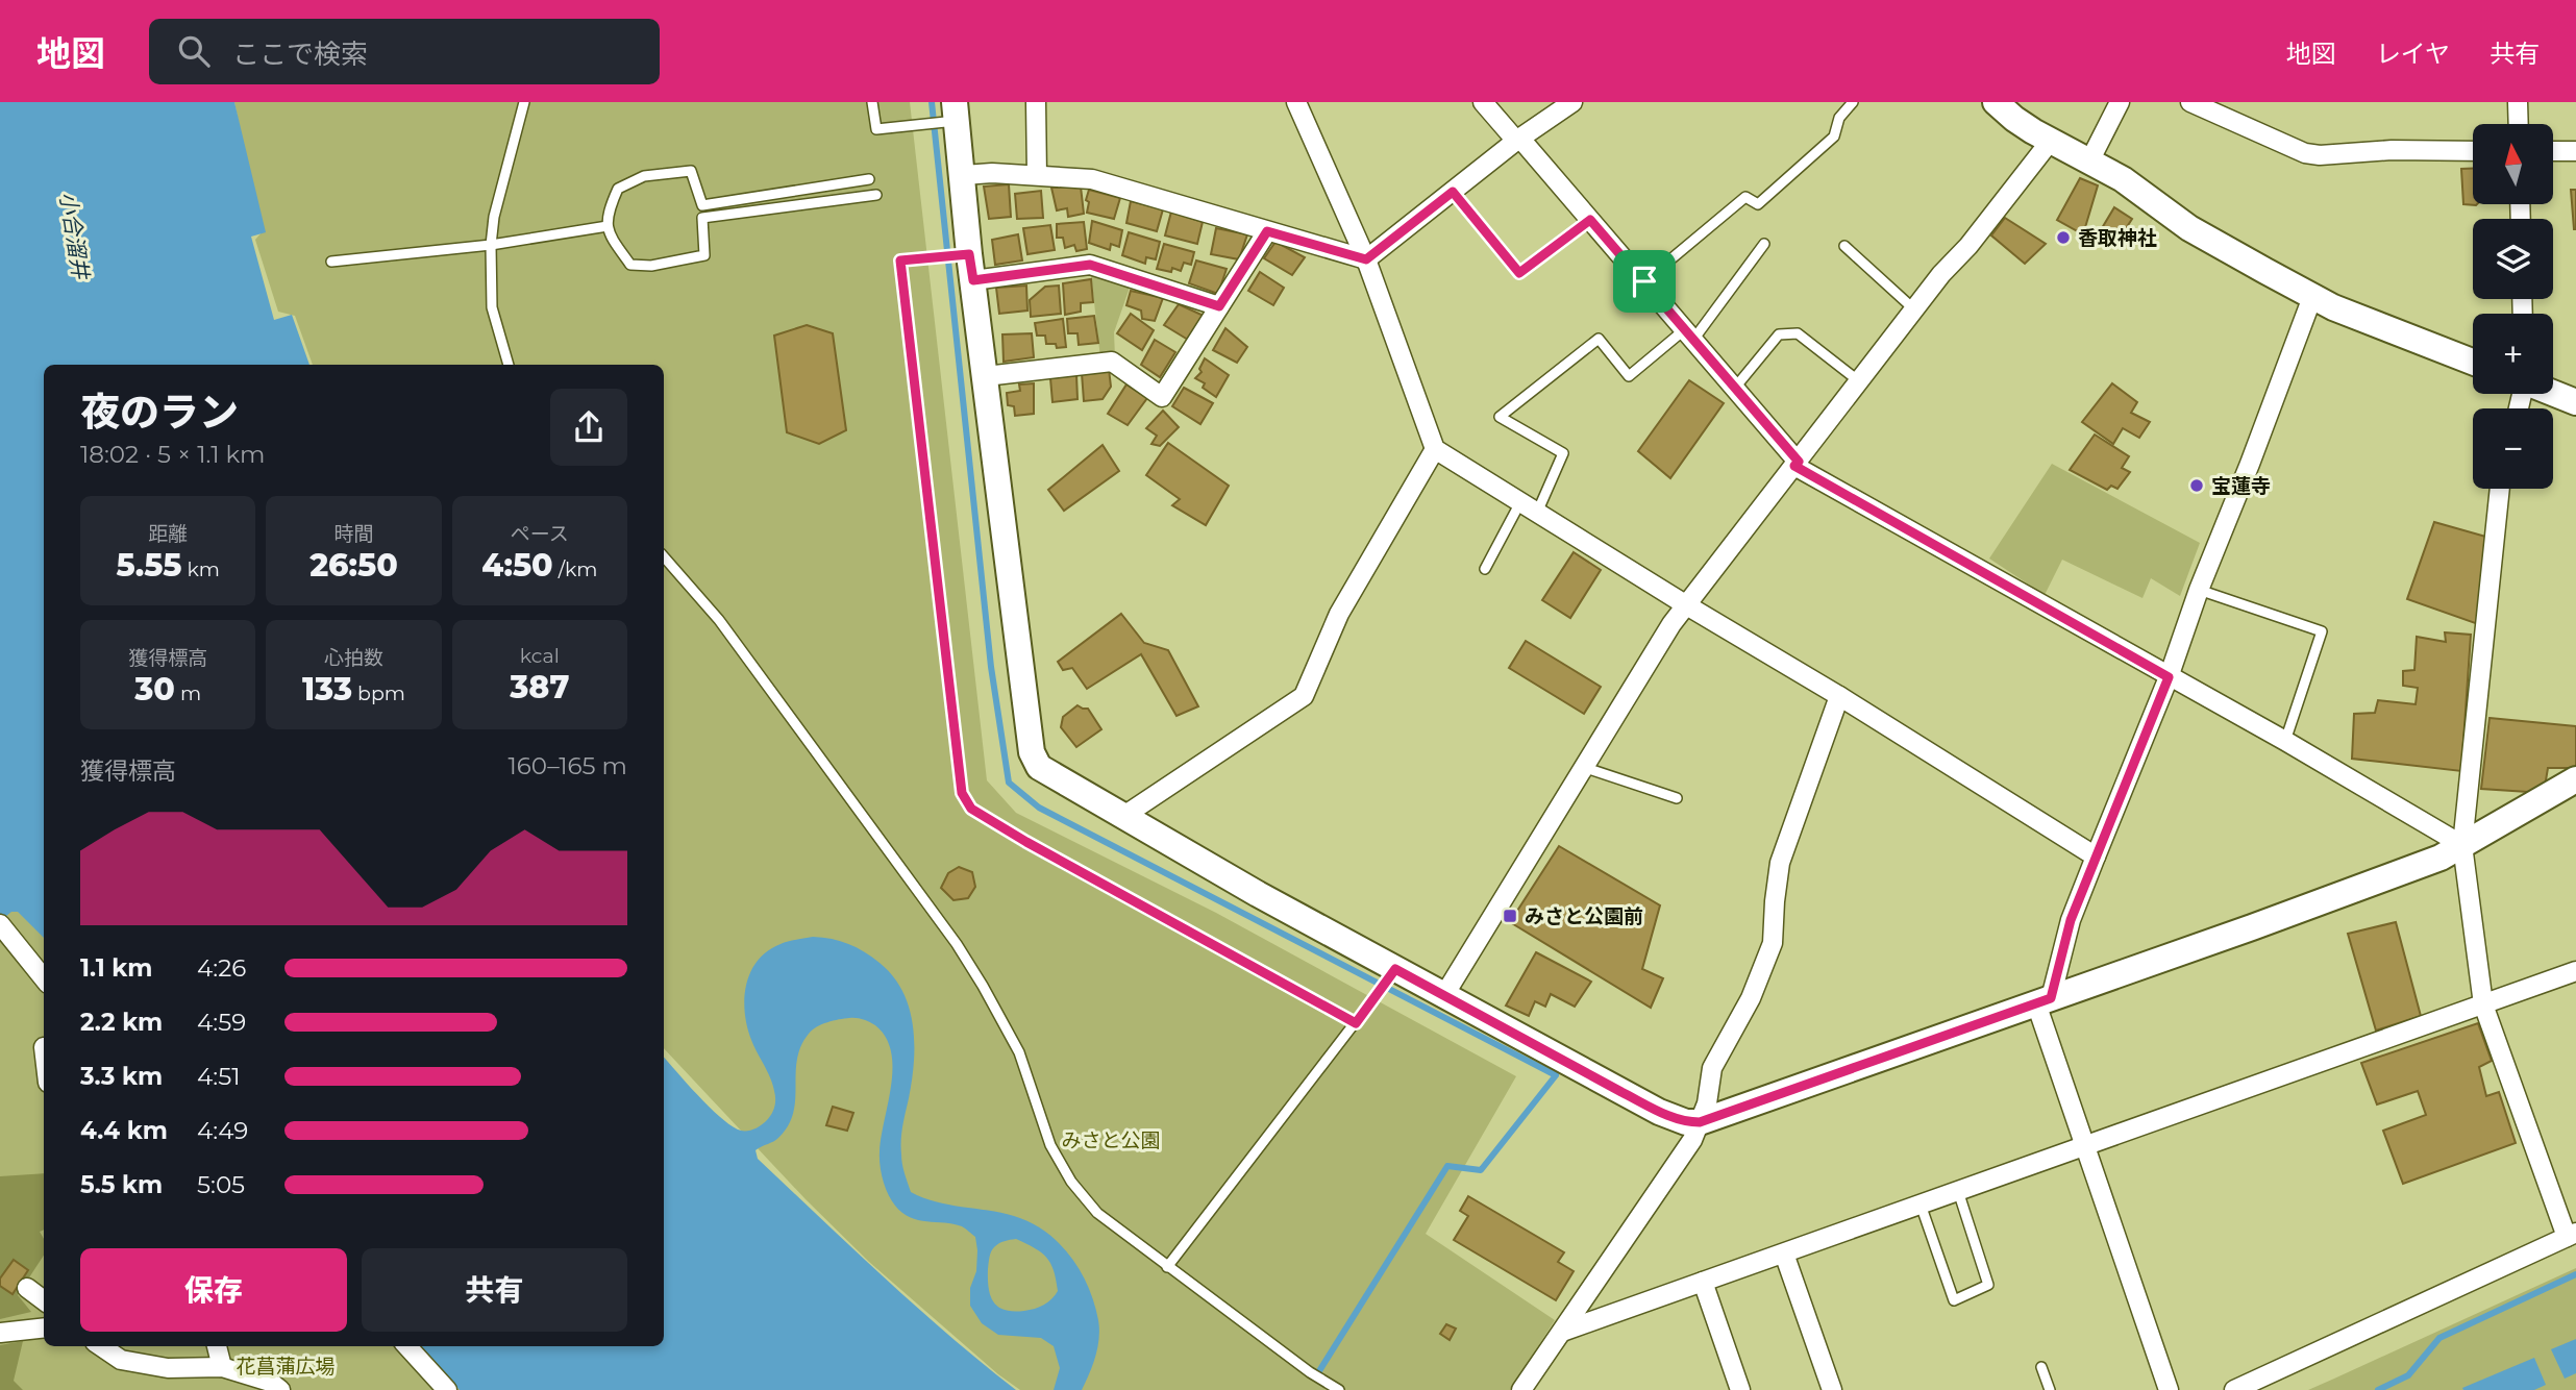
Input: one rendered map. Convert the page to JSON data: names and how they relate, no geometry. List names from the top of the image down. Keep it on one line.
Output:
{"water":["小合溜井"],"parks":["みさと公園","花菖蒲広場"],"places":{"other":["香取神社","宝蓮寺"],"transit":["みさと公園前"]},"north":"top","page":{"header":"地図","search":"ここで検索","nav":["地図","レイヤ","共有"],"map_buttons":["+","−"],"heading":["夜のラン","18:02 · 5 × 1.1 km"],"stats":[["距離","5.55 km"],["時間","26:50"],["ペース","4:50 /km"],["獲得標高","30 m"],["心拍数","133 bpm"],["kcal","387"]],"chart":["獲得標高","160–165 m"],"list":[{"name":"1.1 km","note":"4:26"},{"name":"2.2 km","note":"4:59"},{"name":"3.3 km","note":"4:51"},{"name":"4.4 km","note":"4:49"},{"name":"5.5 km","note":"5:05"}],"buttons":["保存","共有"]}}
